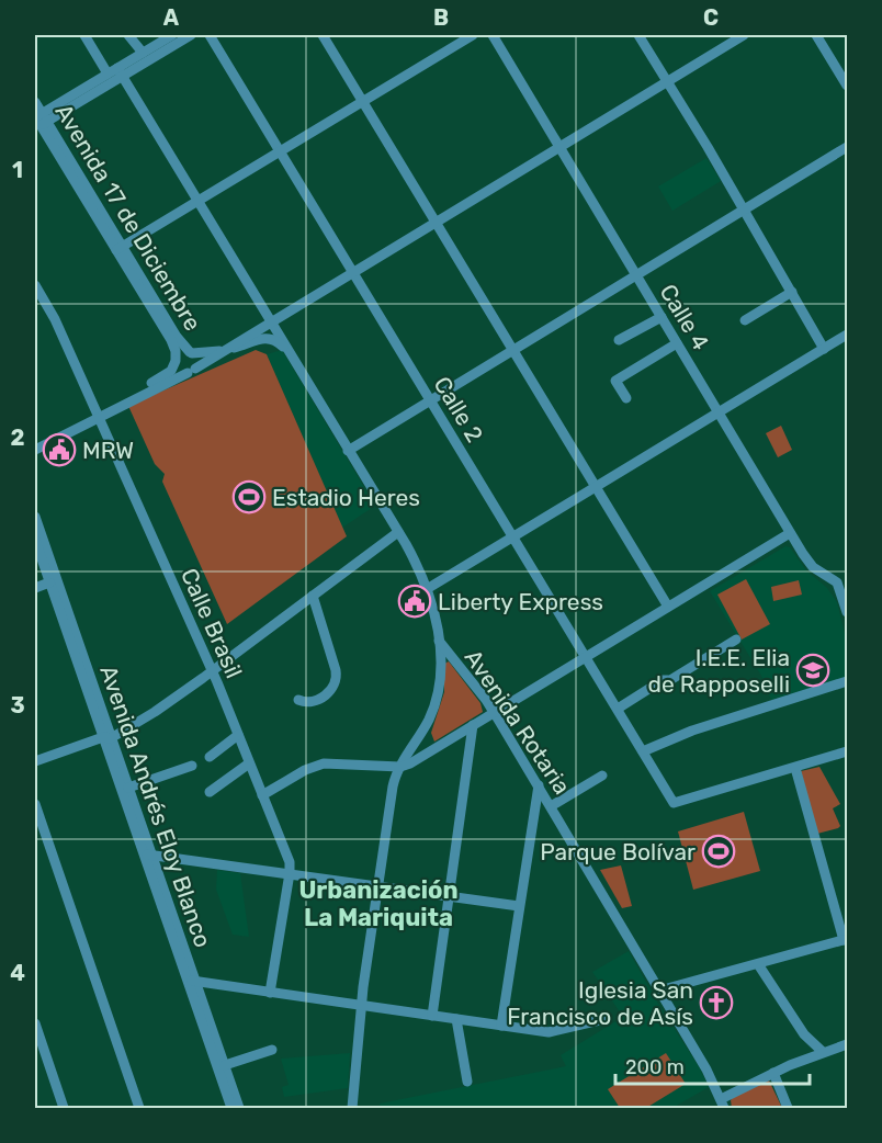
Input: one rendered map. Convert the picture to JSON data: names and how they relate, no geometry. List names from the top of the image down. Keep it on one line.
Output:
{"streets":{"street":["Avenida 17 de Diciembre","Calle 4","Calle 2","Calle Brasil","Avenida Rotaria","Avenida Andrés Eloy Blanco"]},"districts":["Urbanización La Mariquita"],"places":{"public building":["MRW","Liberty Express"],"sports":["Estadio Heres","Parque Bolívar"],"school or university":["I.E.E. Elia de Rapposelli"],"church":["Iglesia San Francisco de Asís"]},"scale_bar":"200 m","grid":{"columns":["A","B","C"],"rows":["1","2","3","4"]}}
